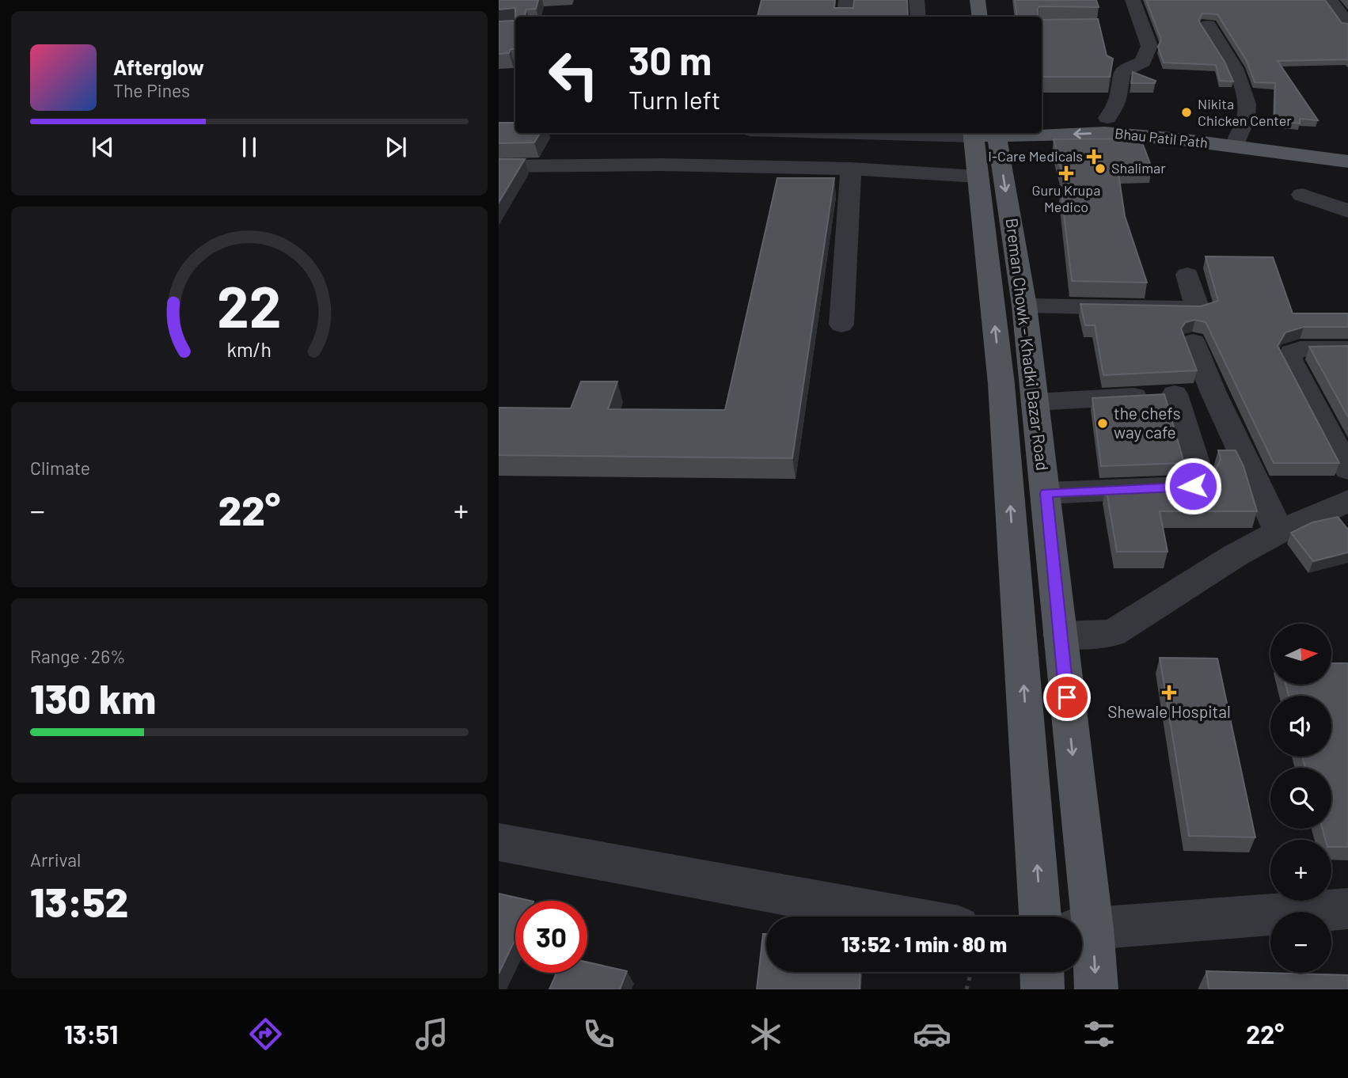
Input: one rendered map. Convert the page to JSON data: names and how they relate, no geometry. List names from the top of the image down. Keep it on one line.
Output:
{"streets":{"main road":["Bhau Patil Path","Breman Chowk - Khadki Bazar Road"]},"crossings":[["Bhau Patil Path","Breman Chowk - Khadki Bazar Road"]],"places":{"other":["Nikita Chicken Center","Shalimar","the chefs way cafe"],"health":["I-Care Medicals","Guru Krupa Medico","Shewale Hospital"]},"north":"right","page":{"turn":["30 m","Turn left"],"song":["Afterglow","The Pines"],"tile":["Climate",["Range · 26%","130 km"],["Arrival","13:52"]],"heat":["−","22°","+"],"map_buttons":["+","−"],"limit":"30","trip":"13:52 · 1 min · 80 m","tabs":["13:51","22°"],"gauge":["22","km/h"]}}
